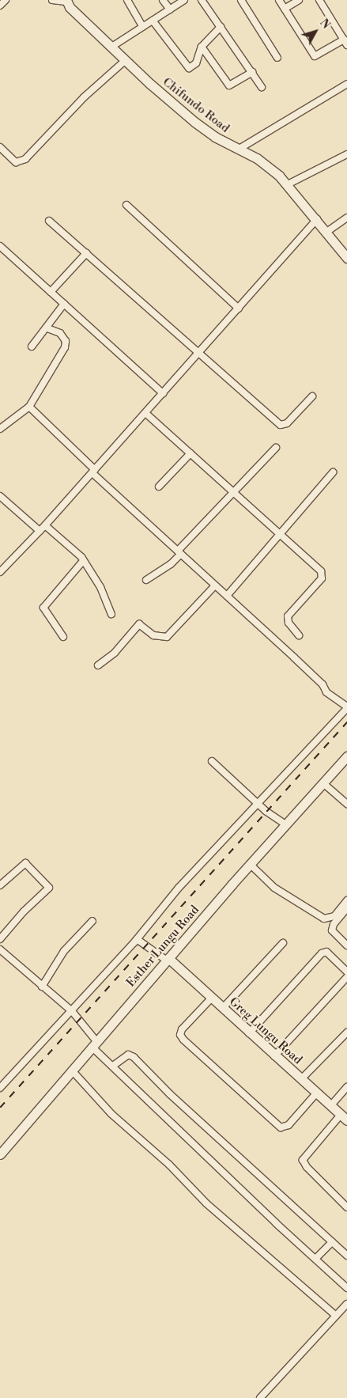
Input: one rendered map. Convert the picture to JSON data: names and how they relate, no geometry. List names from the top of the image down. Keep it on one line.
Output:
{"streets":{"street":["Chifundo Road","Esther Lungu Road","Greg Lungu Road"]},"crossings":[["Esther Lungu Road","Greg Lungu Road"]],"north":"top right"}
